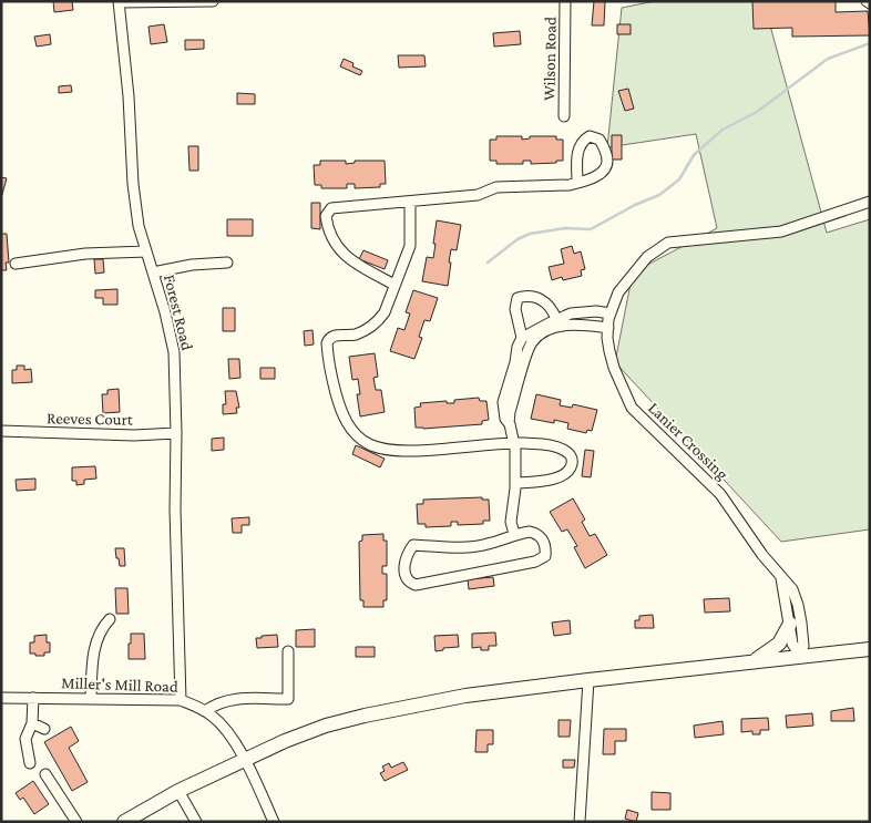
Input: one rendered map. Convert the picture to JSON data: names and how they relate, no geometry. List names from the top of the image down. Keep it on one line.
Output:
{"streets":{"street":["Wilson Road","Forest Road","Reeves Court","Lanier Crossing","Miller's Mill Road"]},"crossings":[["Forest Road","Reeves Court"],["Forest Road","Miller's Mill Road"]]}
